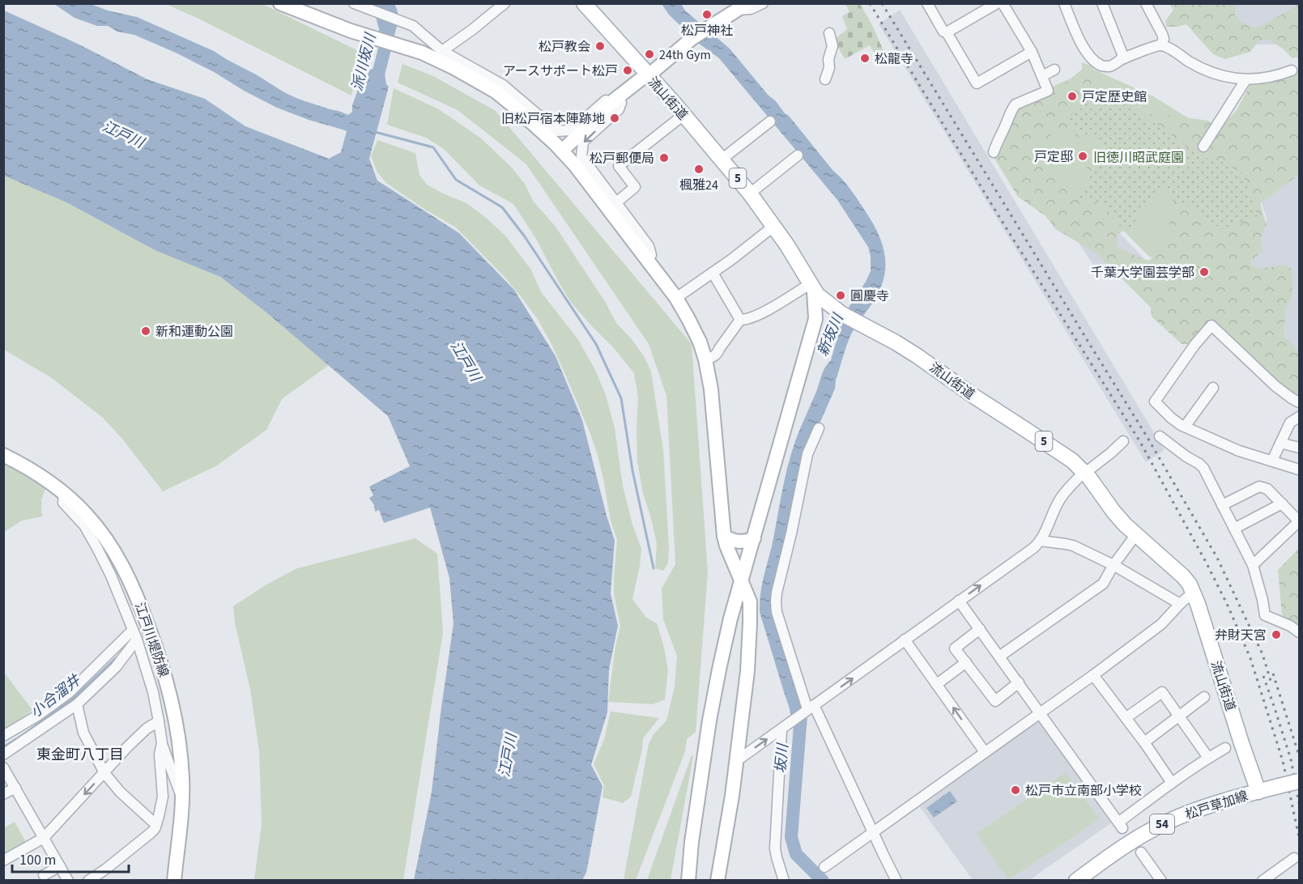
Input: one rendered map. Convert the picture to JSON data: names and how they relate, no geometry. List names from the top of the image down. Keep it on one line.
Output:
{"streets":{"main road":["流山街道","5","松戸草加線","54"],"street":["江戸川堤防線"]},"crossings":[["流山街道","松戸草加線"]],"districts":["東金町八丁目"],"water":["派川坂川","江戸川","新坂川","小合溜井","坂川"],"parks":["旧徳川昭武庭園"],"places":["松戸神社","松戸教会","24th Gym","松龍寺","アースサポート松戸","戸定歴史館","旧松戸宿本陣跡地","戸定邸","松戸郵便局","楓雅24","千葉大学園芸学部","圓慶寺","新和運動公園","弁財天宮","松戸市立南部小学校"],"scale_bar":"100 m"}
